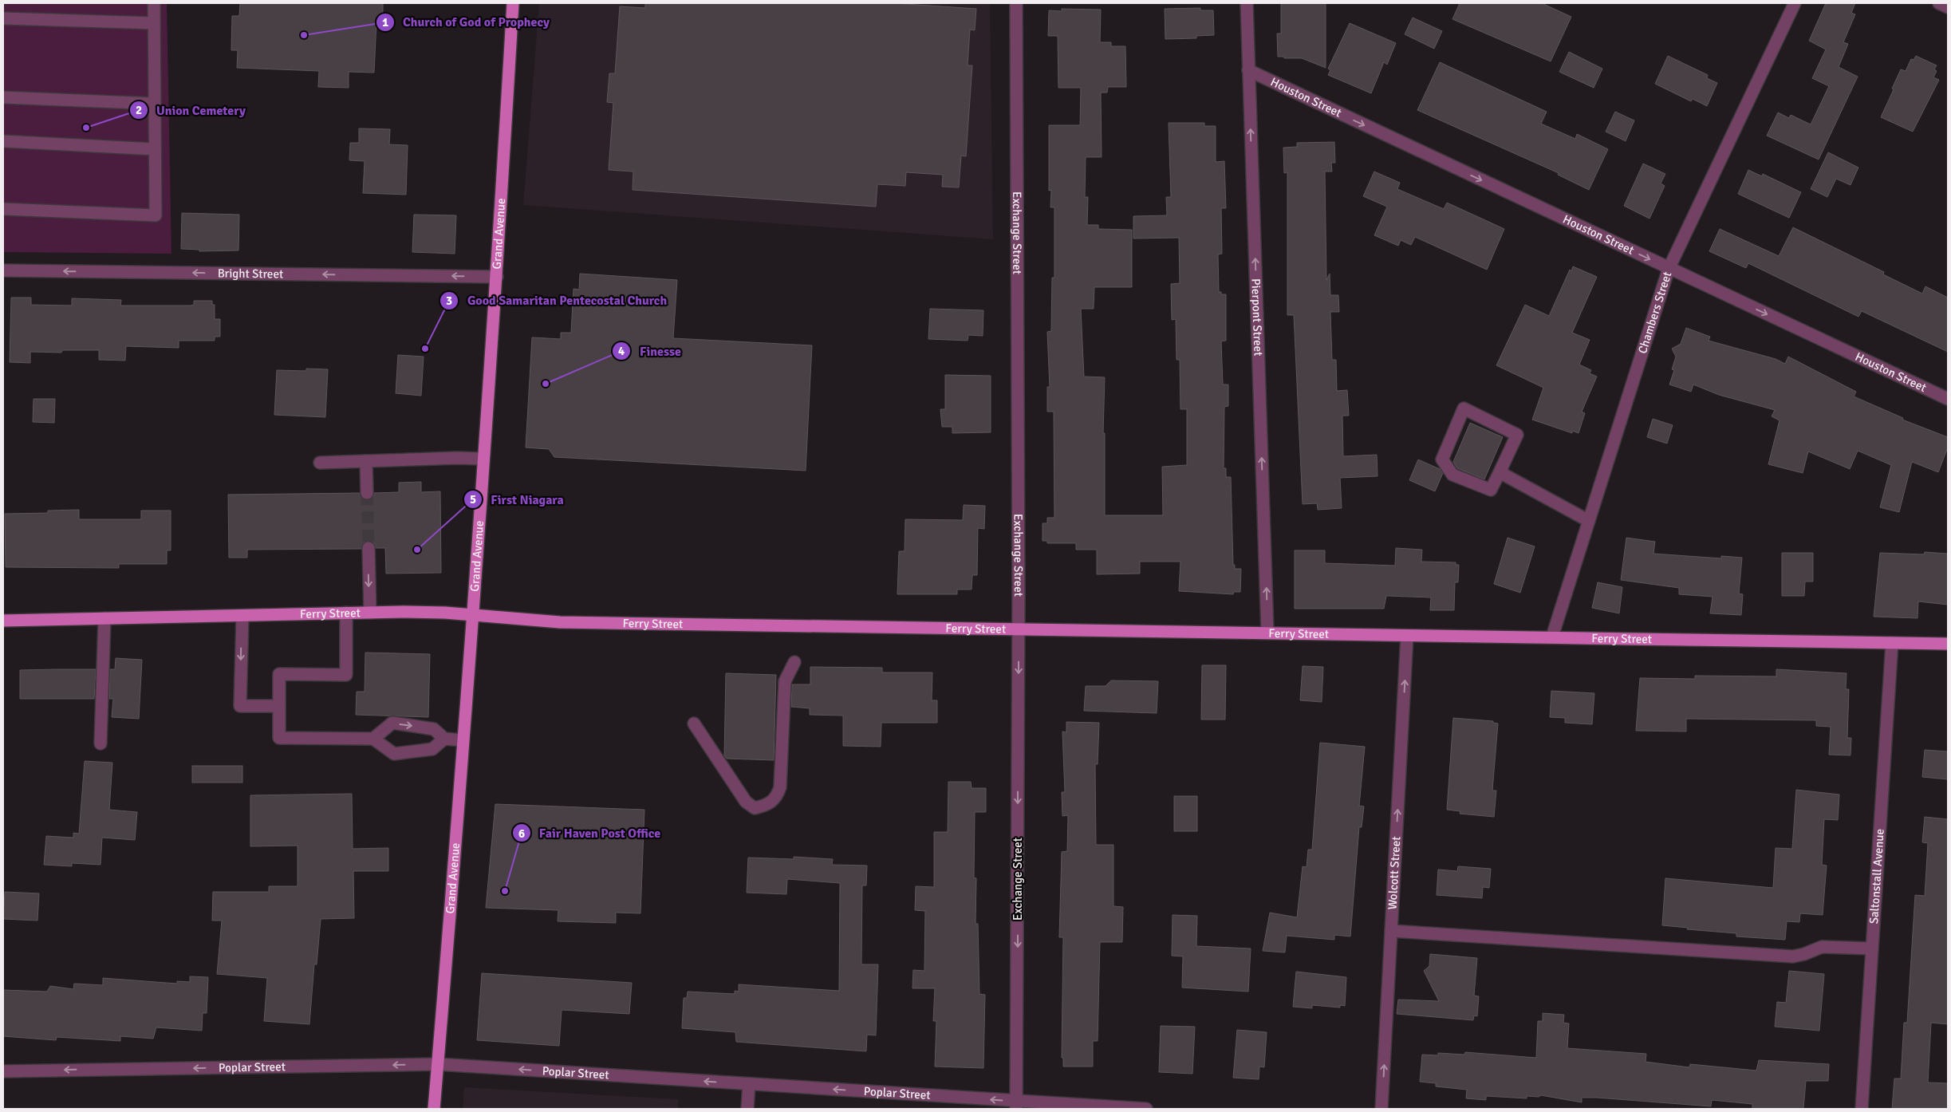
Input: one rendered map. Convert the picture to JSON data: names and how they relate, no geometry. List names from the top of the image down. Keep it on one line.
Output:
{"streets":{"main road":["Grand Avenue","Ferry Street"],"street":["Houston Street","Exchange Street","Bright Street","Chambers Street","Pierpont Street","Wolcott Street","Saltonstall Avenue","Poplar Street"]},"crossings":[["Houston Street","Chambers Street"],["Houston Street","Pierpont Street"],["Exchange Street","Ferry Street"],["Exchange Street","Poplar Street"],["Grand Avenue","Bright Street"],["Grand Avenue","Ferry Street"],["Grand Avenue","Poplar Street"],["Chambers Street","Ferry Street"],["Pierpont Street","Ferry Street"],["Ferry Street","Wolcott Street"],["Ferry Street","Saltonstall Avenue"]],"one_way":["Houston Street","Exchange Street","Bright Street","Pierpont Street","Wolcott Street","Poplar Street"],"places":["Church of God of Prophecy","Union Cemetery","Good Samaritan Pentecostal Church","Finesse","First Niagara","Fair Haven Post Office"]}
